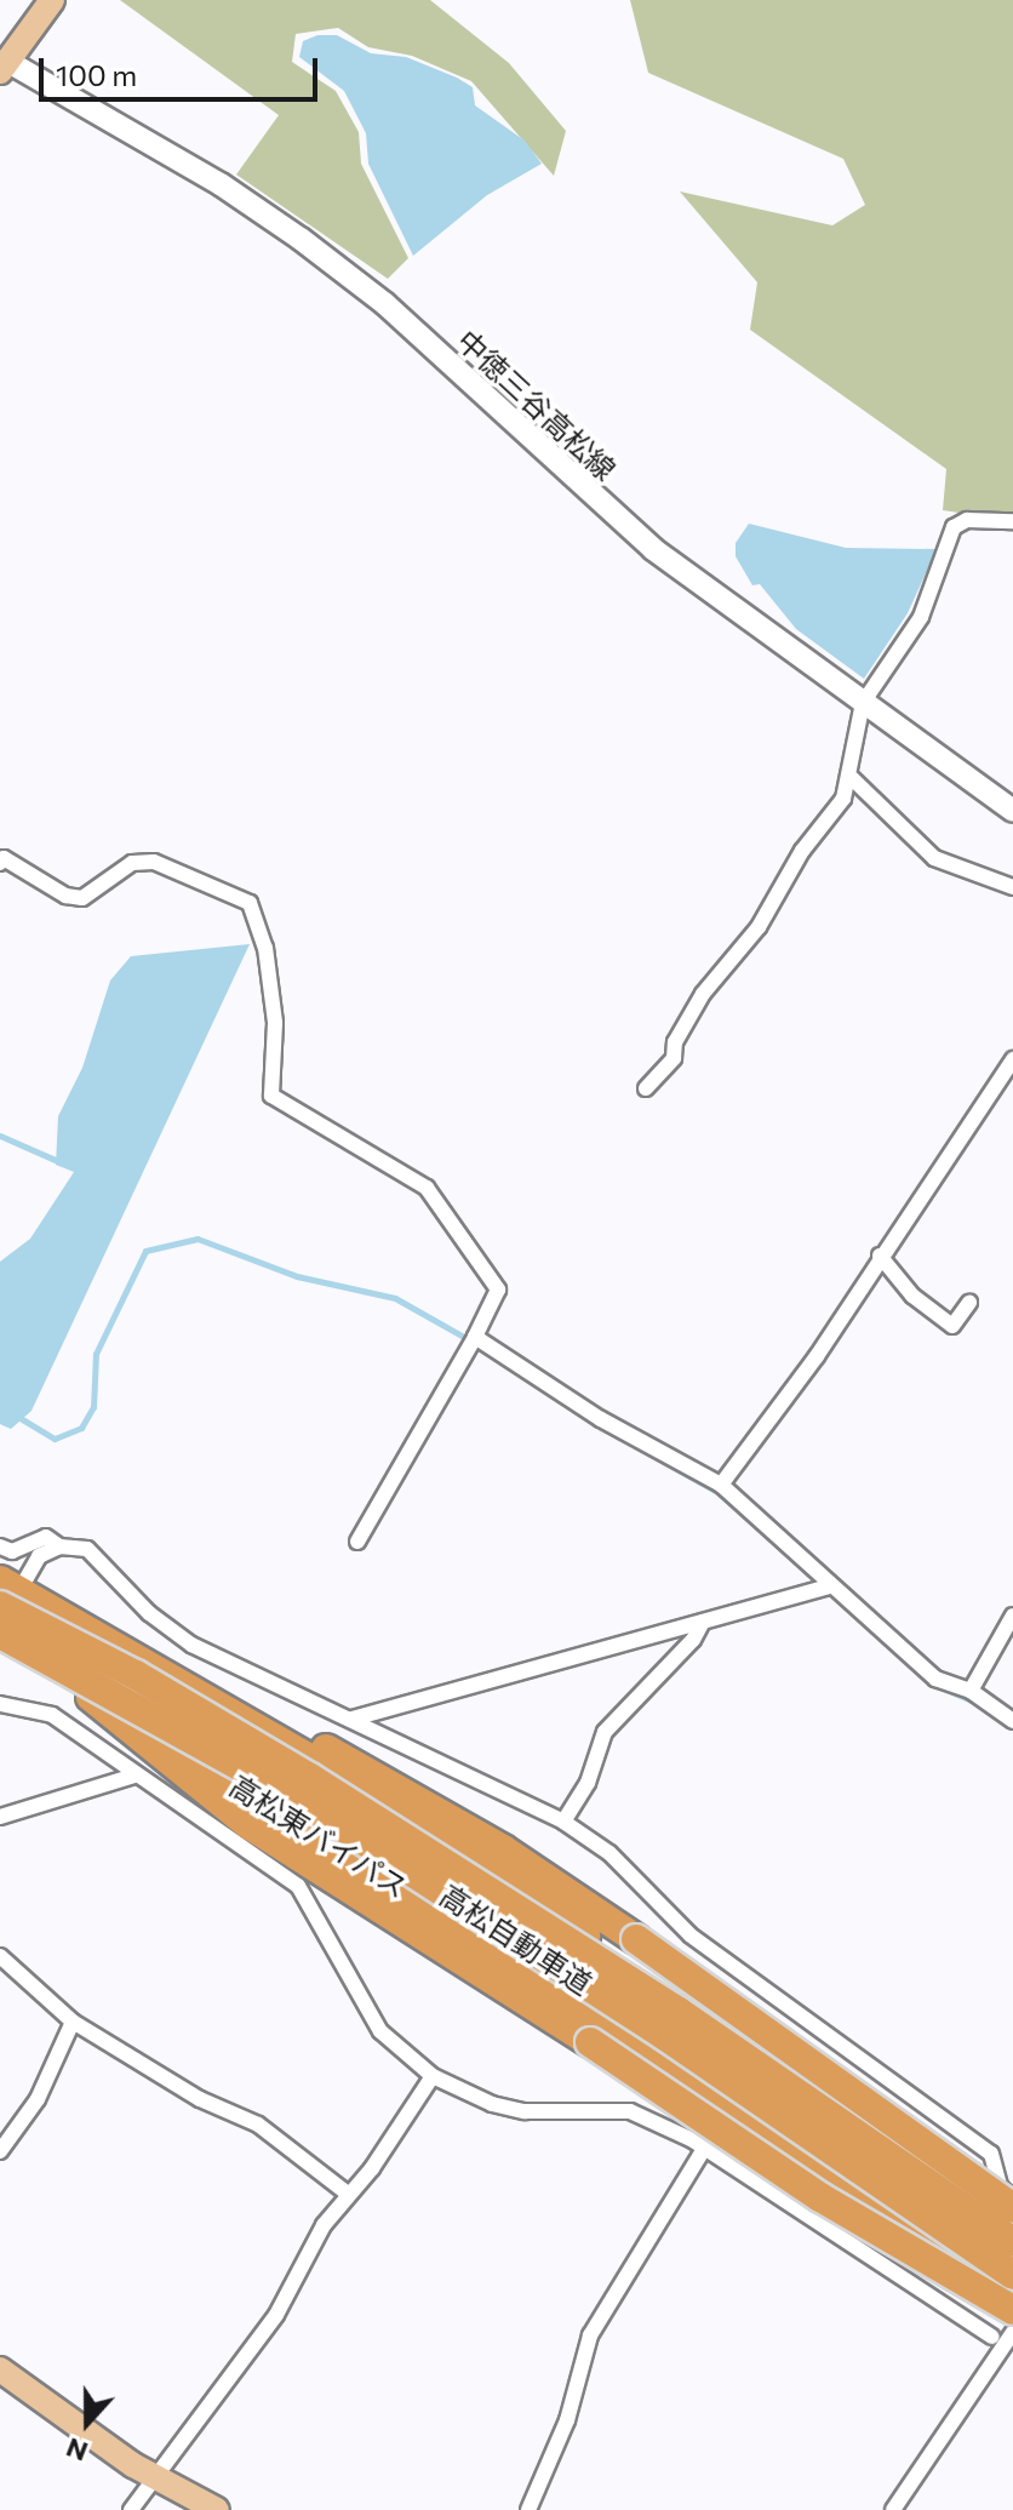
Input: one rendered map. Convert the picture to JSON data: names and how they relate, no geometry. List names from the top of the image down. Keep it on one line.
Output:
{"streets":{"highway":["高松東バイパス","高松自動車道"],"main road":["中徳三谷高松線"]},"crossings":[["高松東バイパス","高松自動車道"]],"scale_bar":"100 m","north":"bottom"}
